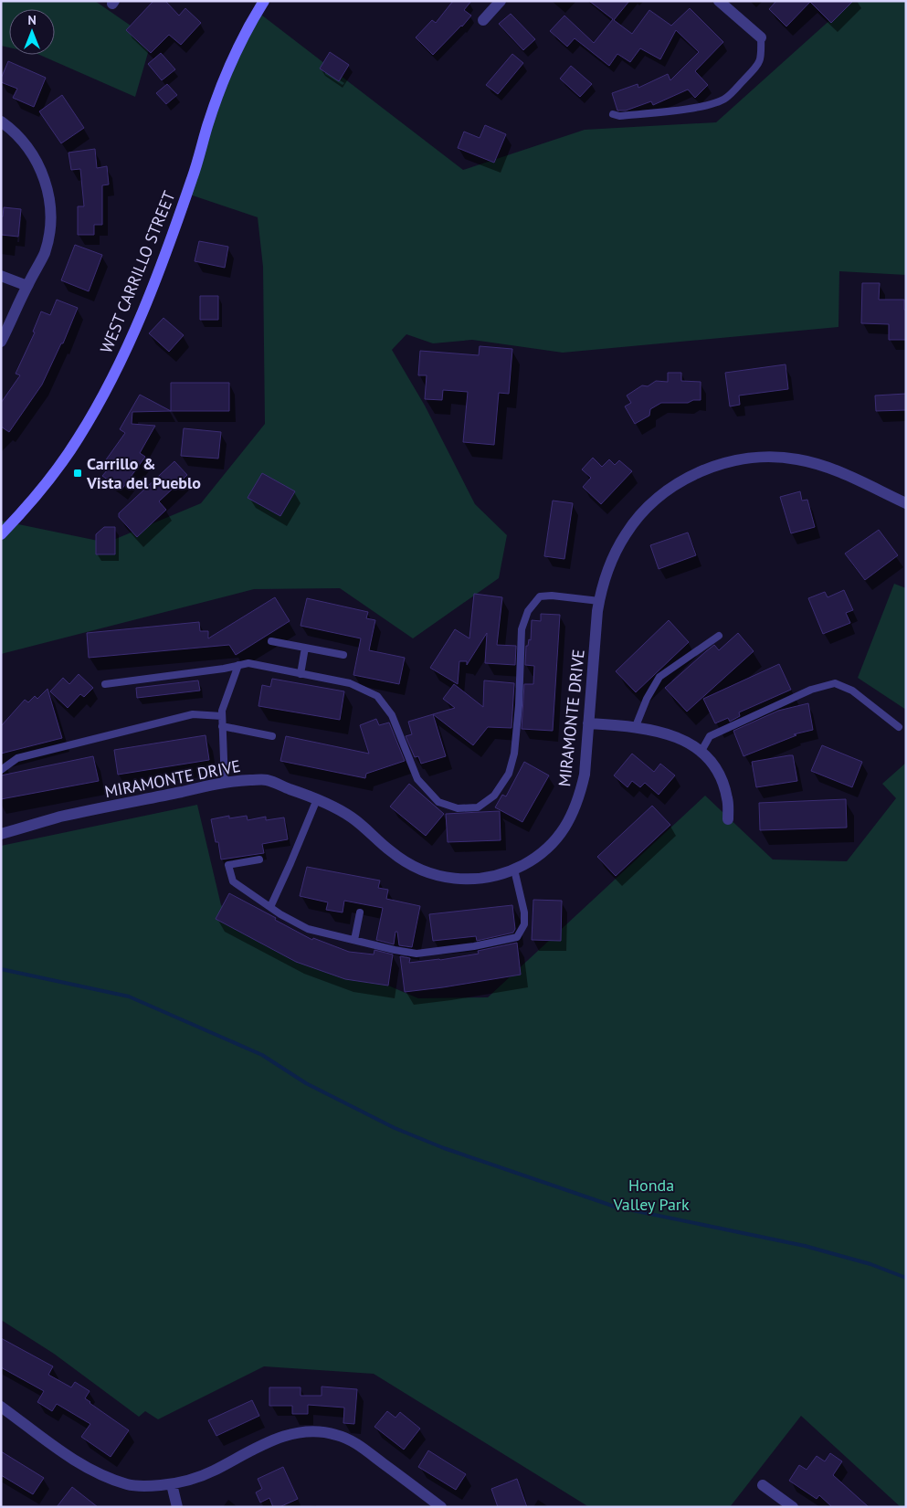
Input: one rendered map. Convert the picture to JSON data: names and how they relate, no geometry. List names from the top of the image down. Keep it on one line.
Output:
{"streets":{"main road":["WEST CARRILLO STREET"],"street":["MIRAMONTE DRIVE"]},"parks":["Honda Valley Park"],"places":{"transit":["Carrillo & Vista del Pueblo"]},"north":"top"}
